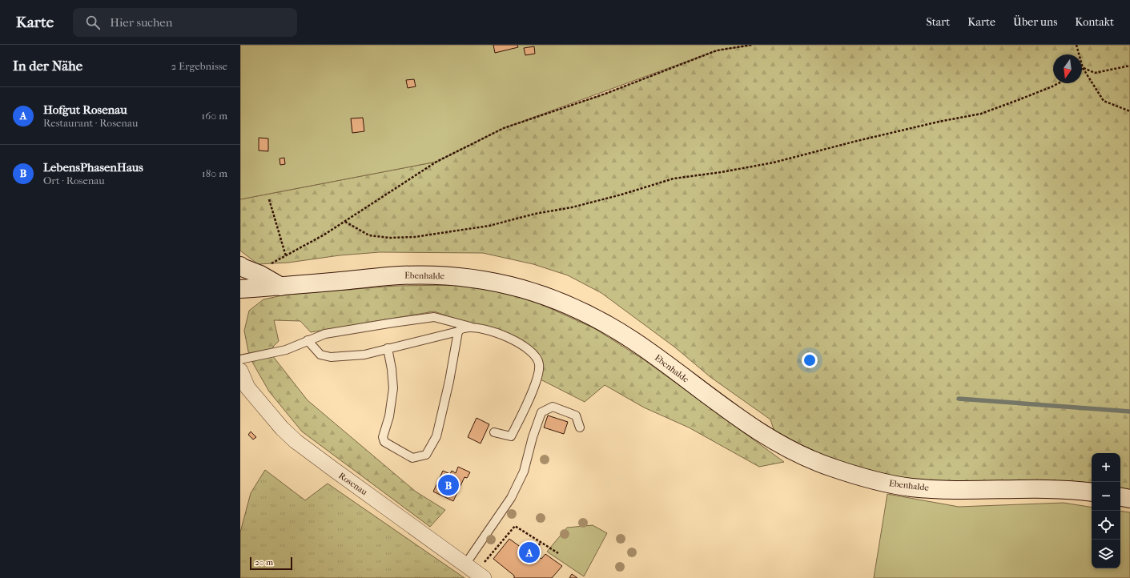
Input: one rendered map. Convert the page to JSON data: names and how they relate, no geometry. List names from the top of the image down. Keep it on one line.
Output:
{"streets":{"street":["Ebenhalde","Rosenau"]},"scale_bar":"20 m","north":"bottom","page":{"header":"Karte","search":"Hier suchen","nav":["Start","Karte","Über uns","Kontakt"],"heading":["In der Nähe","2 Ergebnisse"],"list":[{"mark":"A","name":"Hofgut Rosenau","note":"Restaurant · Rosenau","value":"160 m"},{"mark":"B","name":"LebensPhasenHaus","note":"Ort · Rosenau","value":"180 m"}],"map_buttons":["+","−"],"pins":["B","A"],"scale":"20 m"}}
